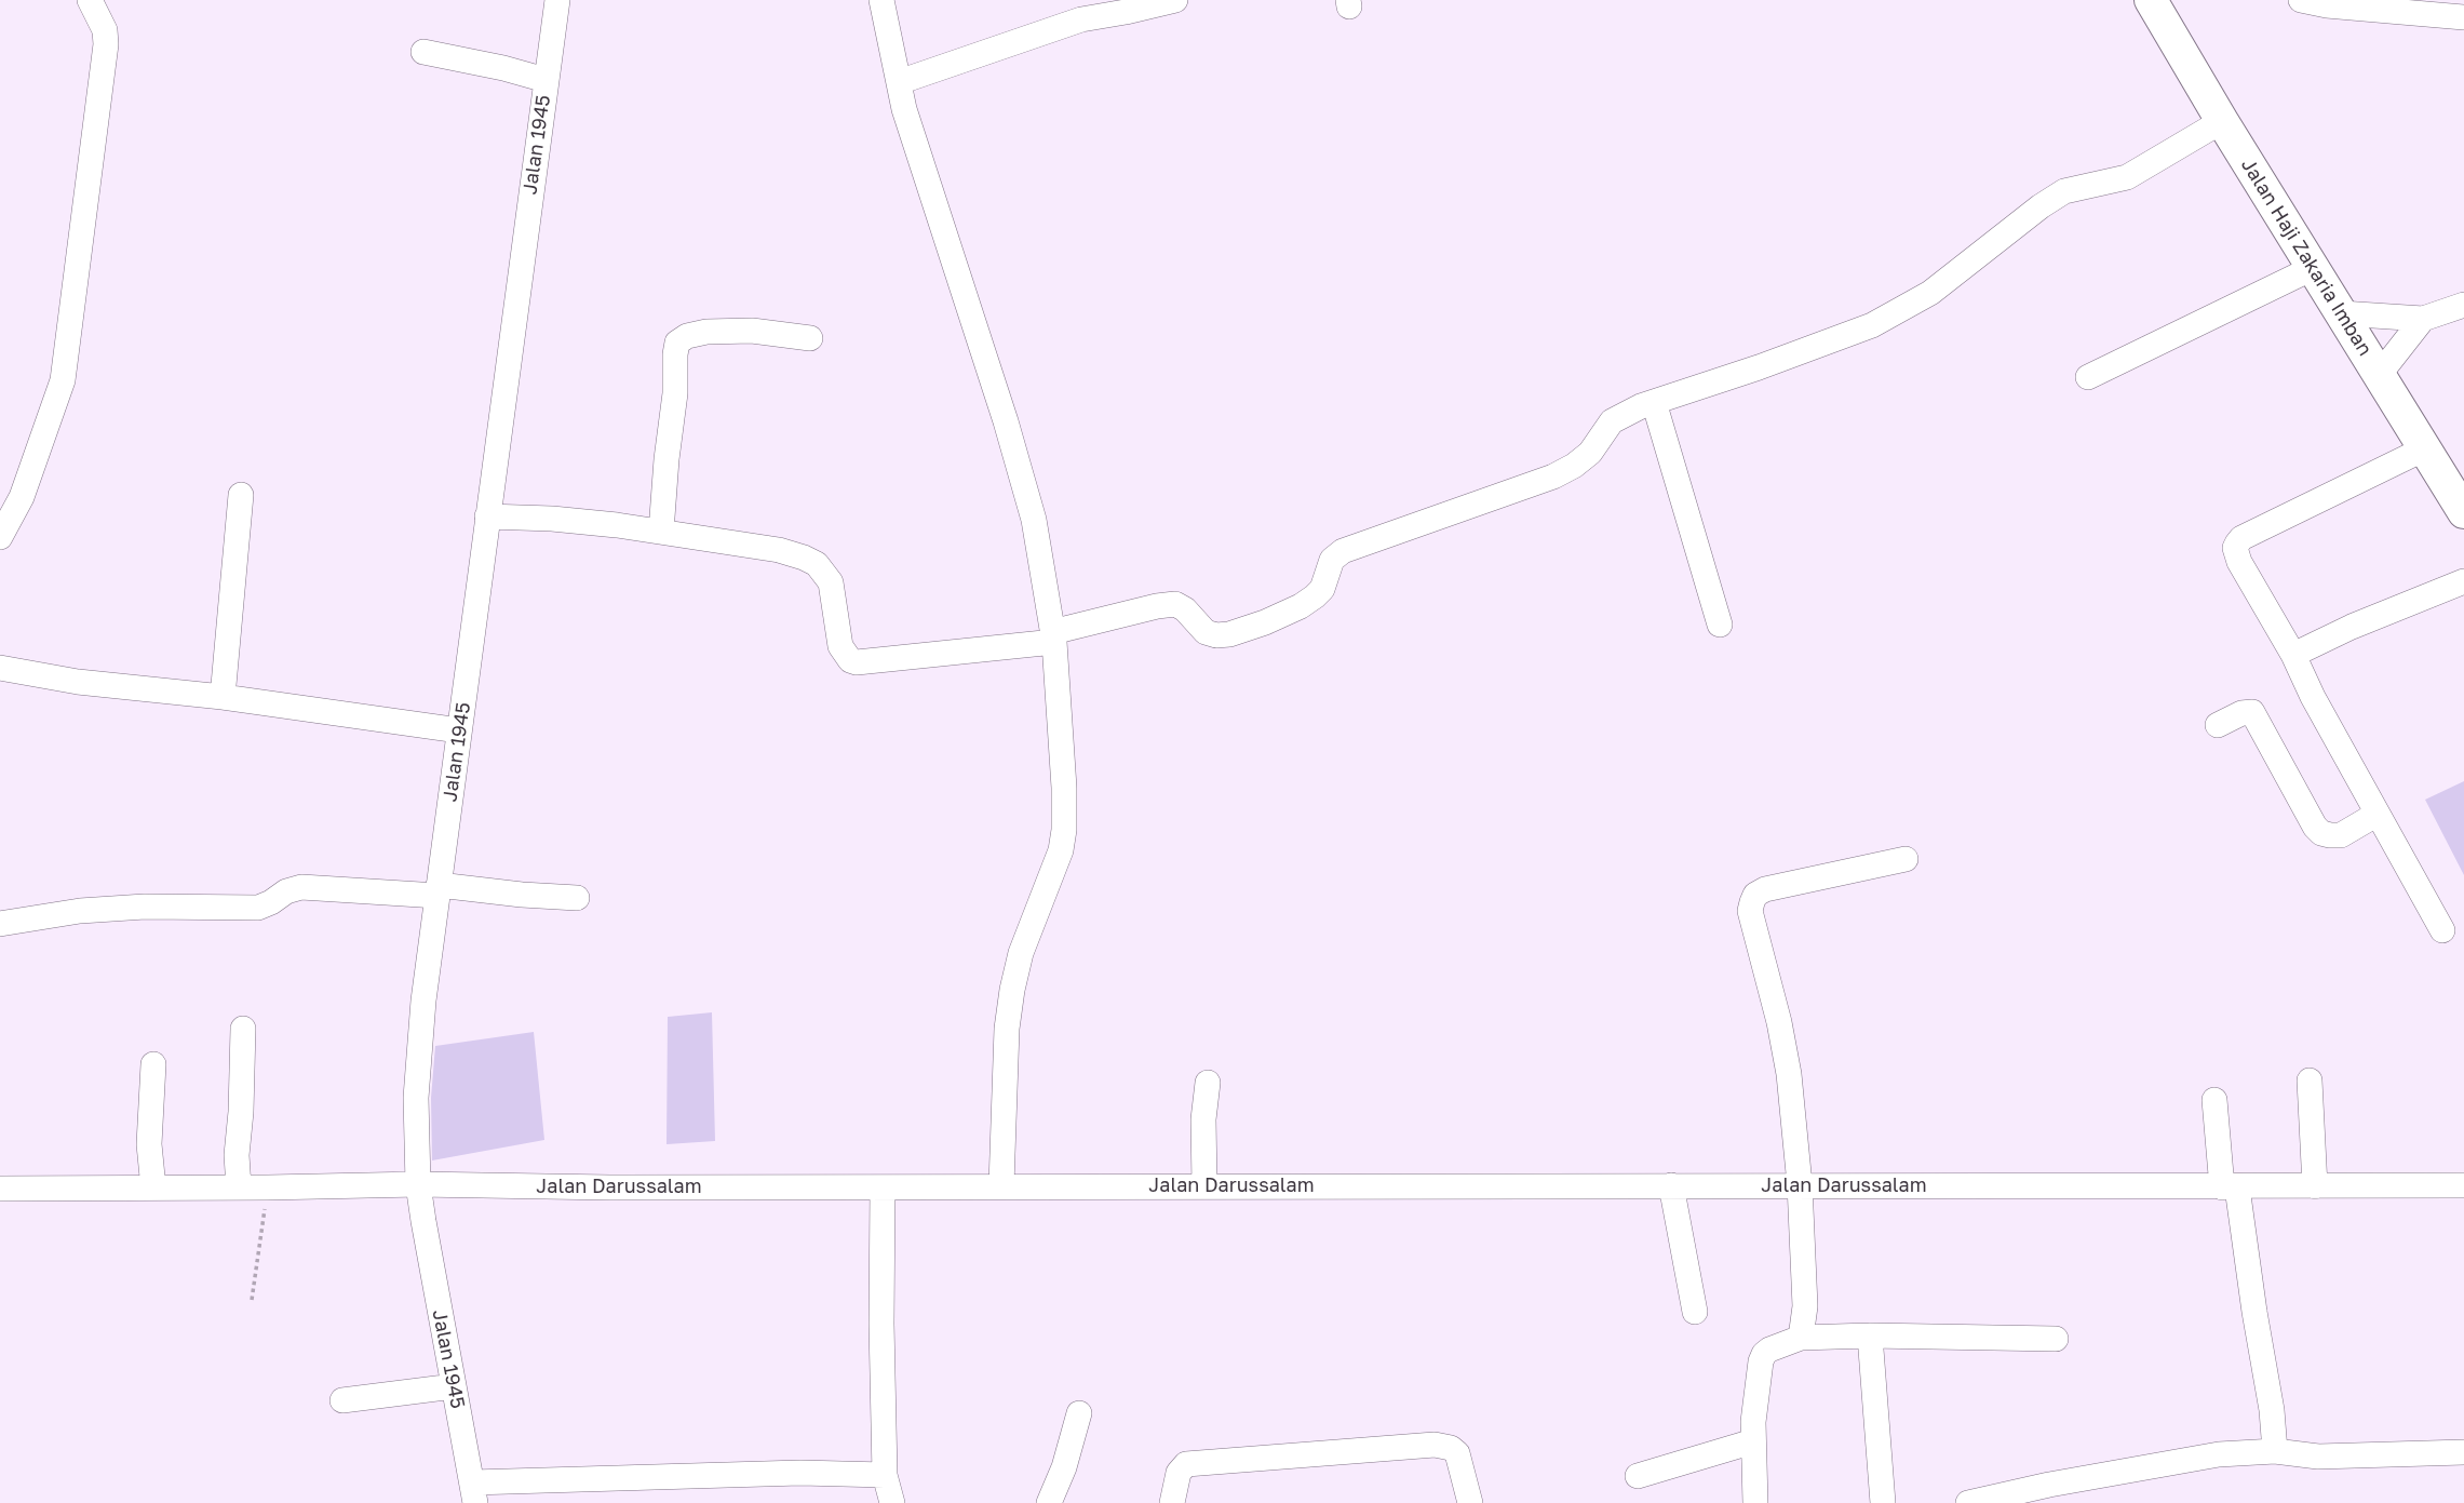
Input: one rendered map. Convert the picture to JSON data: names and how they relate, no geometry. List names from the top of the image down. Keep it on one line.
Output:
{"streets":{"main road":["Jalan Haji Zakaria Imban"],"street":["Jalan 1945","Jalan Darussalam"]},"crossings":[["Jalan 1945","Jalan Darussalam"]]}
